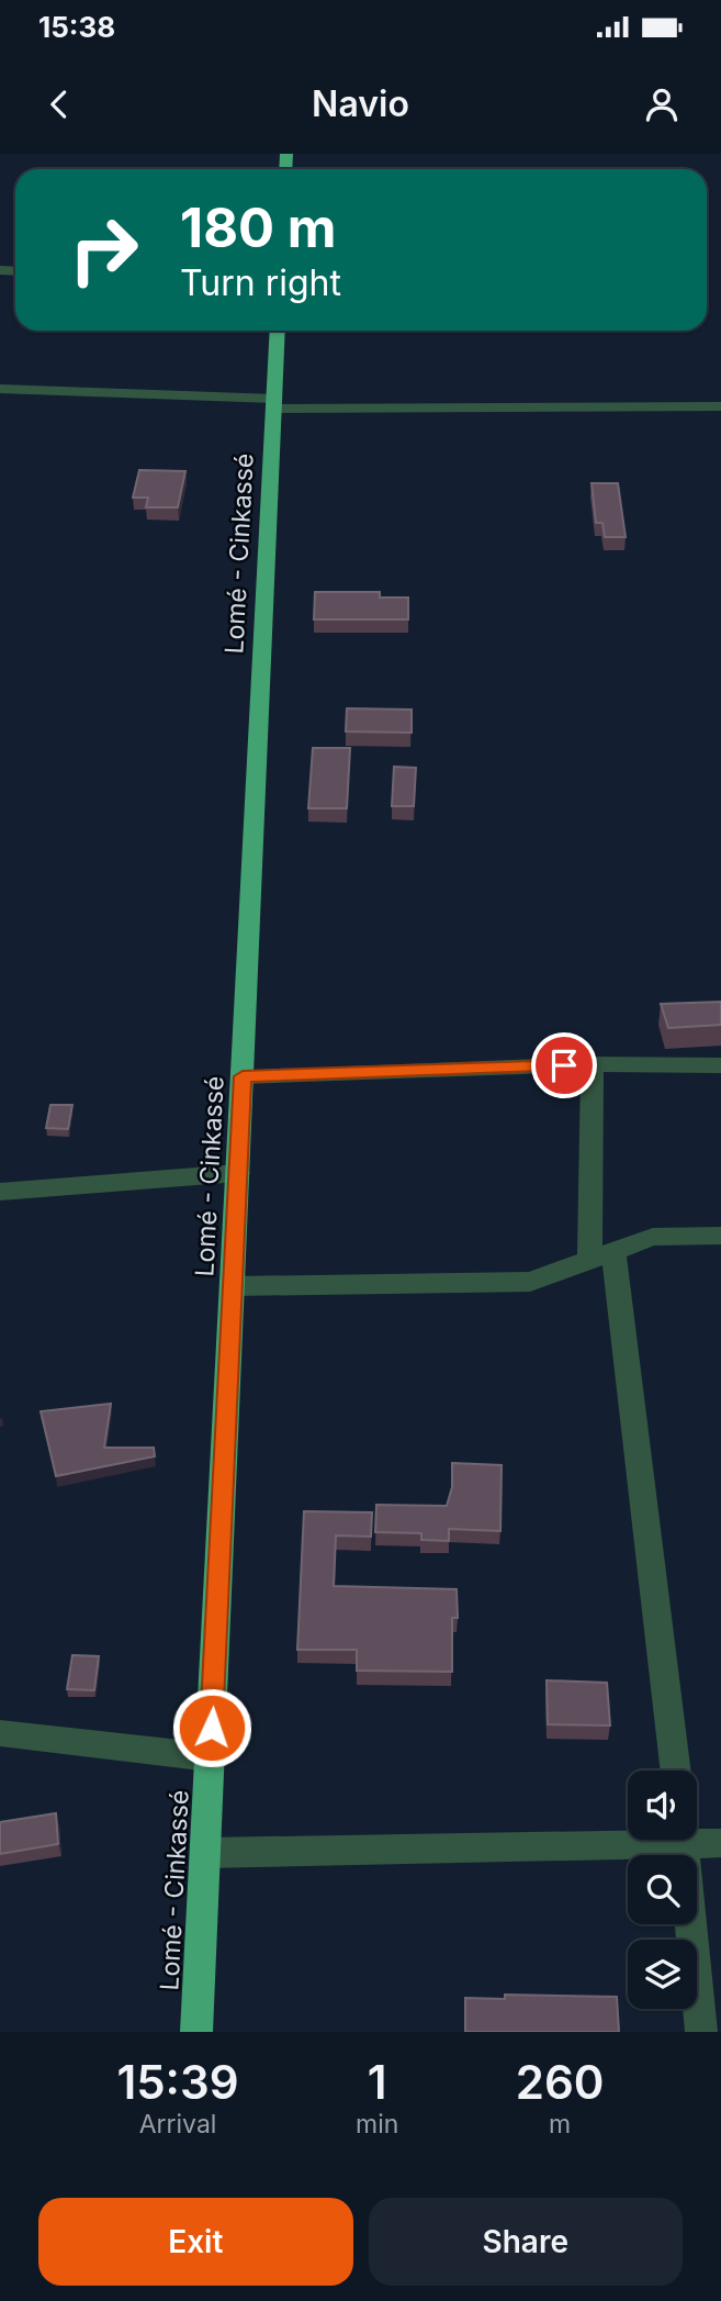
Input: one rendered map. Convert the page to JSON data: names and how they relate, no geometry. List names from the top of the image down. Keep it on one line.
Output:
{"streets":{"highway":["Lomé - Cinkassé"]},"page":{"status":"15:38","header":"Navio","turn":["180 m","Turn right"],"eta":["15:39","Arrival","1","min","260","m"],"buttons":["Exit","Share"]}}
